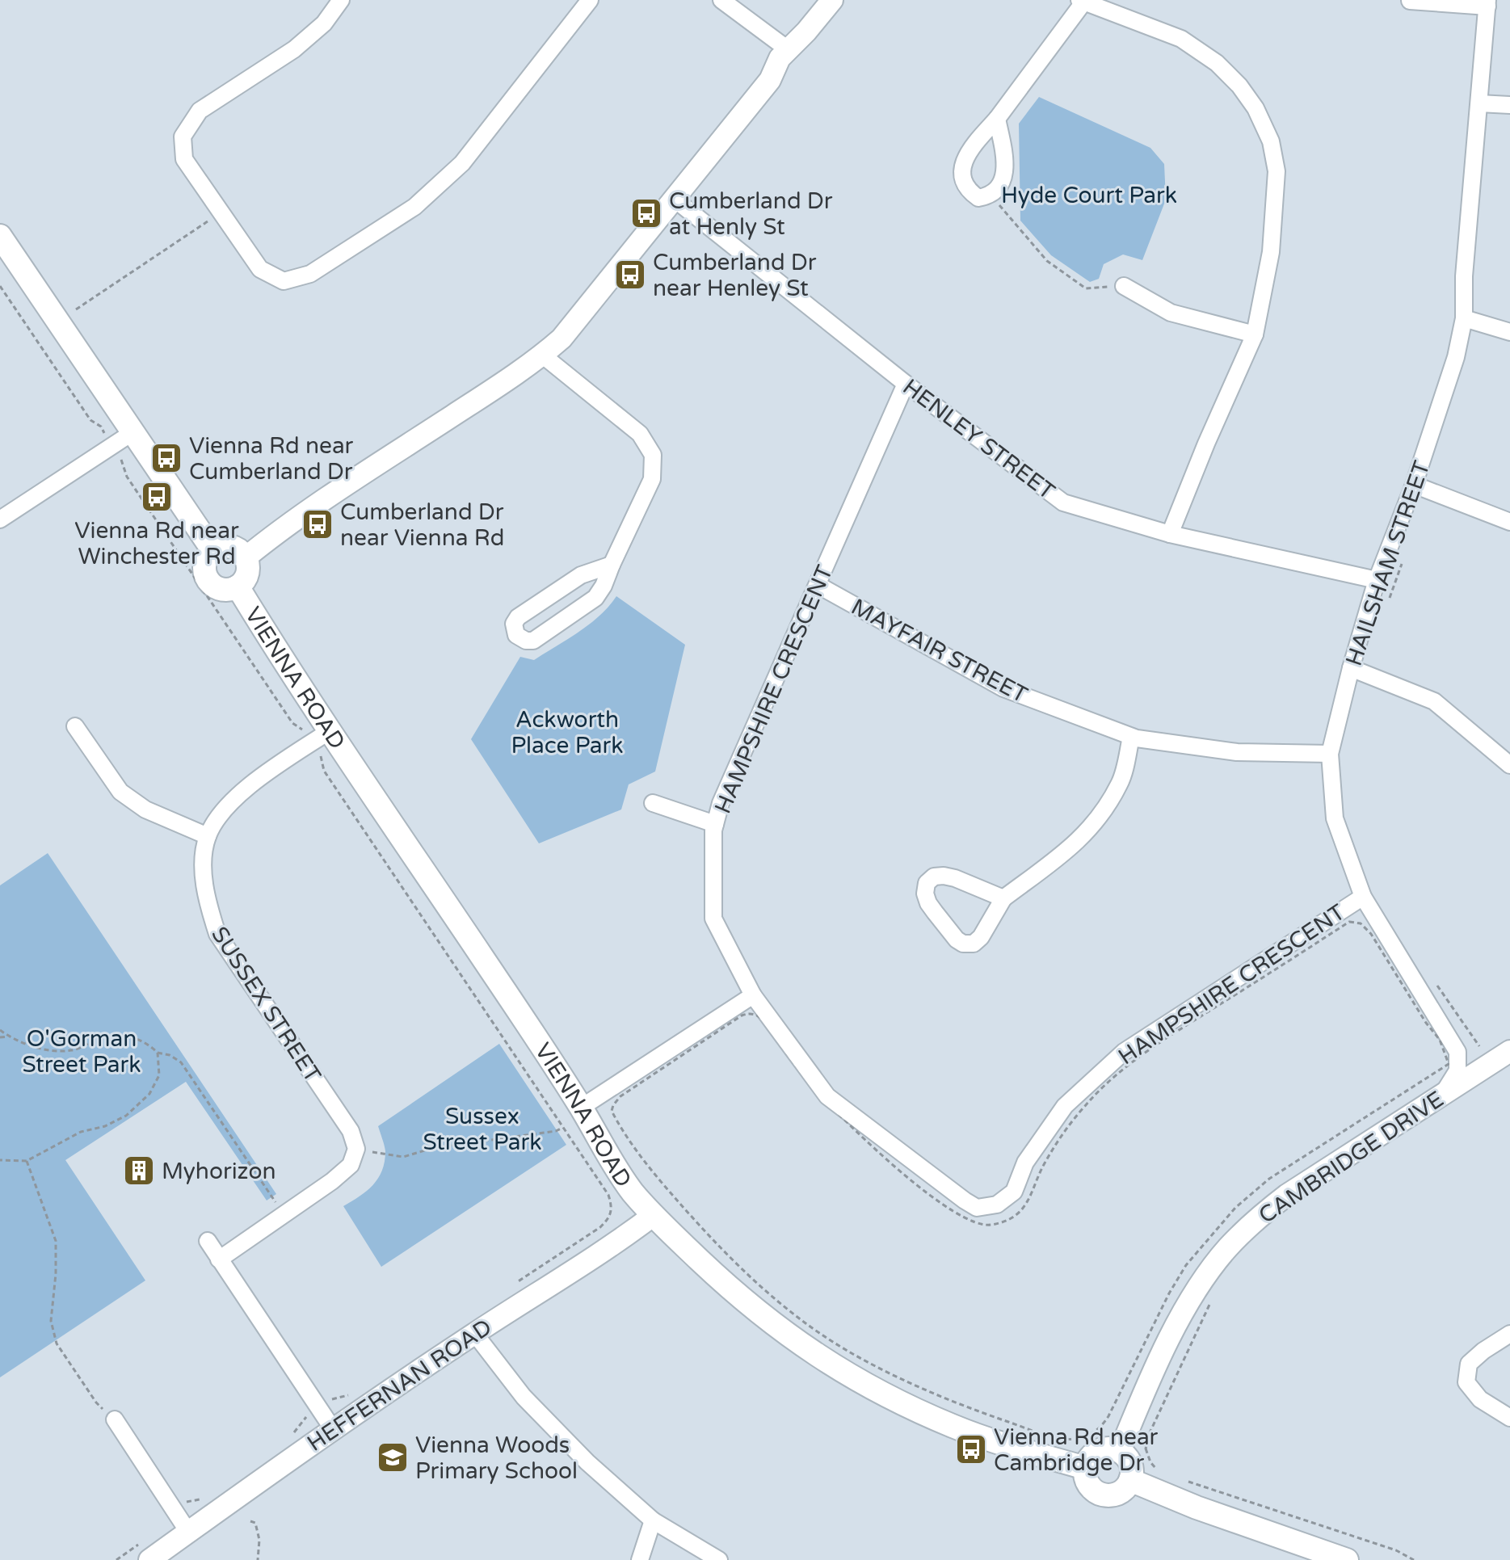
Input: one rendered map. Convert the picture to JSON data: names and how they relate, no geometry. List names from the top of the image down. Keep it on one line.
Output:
{"streets":{"main road":["VIENNA ROAD"],"street":["HENLEY STREET","HAILSHAM STREET","MAYFAIR STREET","HAMPSHIRE CRESCENT","SUSSEX STREET","CAMBRIDGE DRIVE","HEFFERNAN ROAD"]},"crossings":[["HENLEY STREET","HAILSHAM STREET"],["HENLEY STREET","HAMPSHIRE CRESCENT"],["HAILSHAM STREET","MAYFAIR STREET"],["HAILSHAM STREET","HAMPSHIRE CRESCENT"],["HAILSHAM STREET","CAMBRIDGE DRIVE"],["MAYFAIR STREET","HAMPSHIRE CRESCENT"],["VIENNA ROAD","SUSSEX STREET"],["VIENNA ROAD","CAMBRIDGE DRIVE"],["VIENNA ROAD","HEFFERNAN ROAD"]],"parks":["Hyde Court Park","Ackworth Place Park","O'Gorman Street Park","Sussex Street Park"],"places":{"bus stop":["Cumberland Dr at Henly St","Cumberland Dr near Henley St","Vienna Rd near Cumberland Dr","Vienna Rd near Winchester Rd","Cumberland Dr near Vienna Rd","Vienna Rd near Cambridge Dr"],"building":["Myhorizon"],"school or university":["Vienna Woods Primary School"]}}
